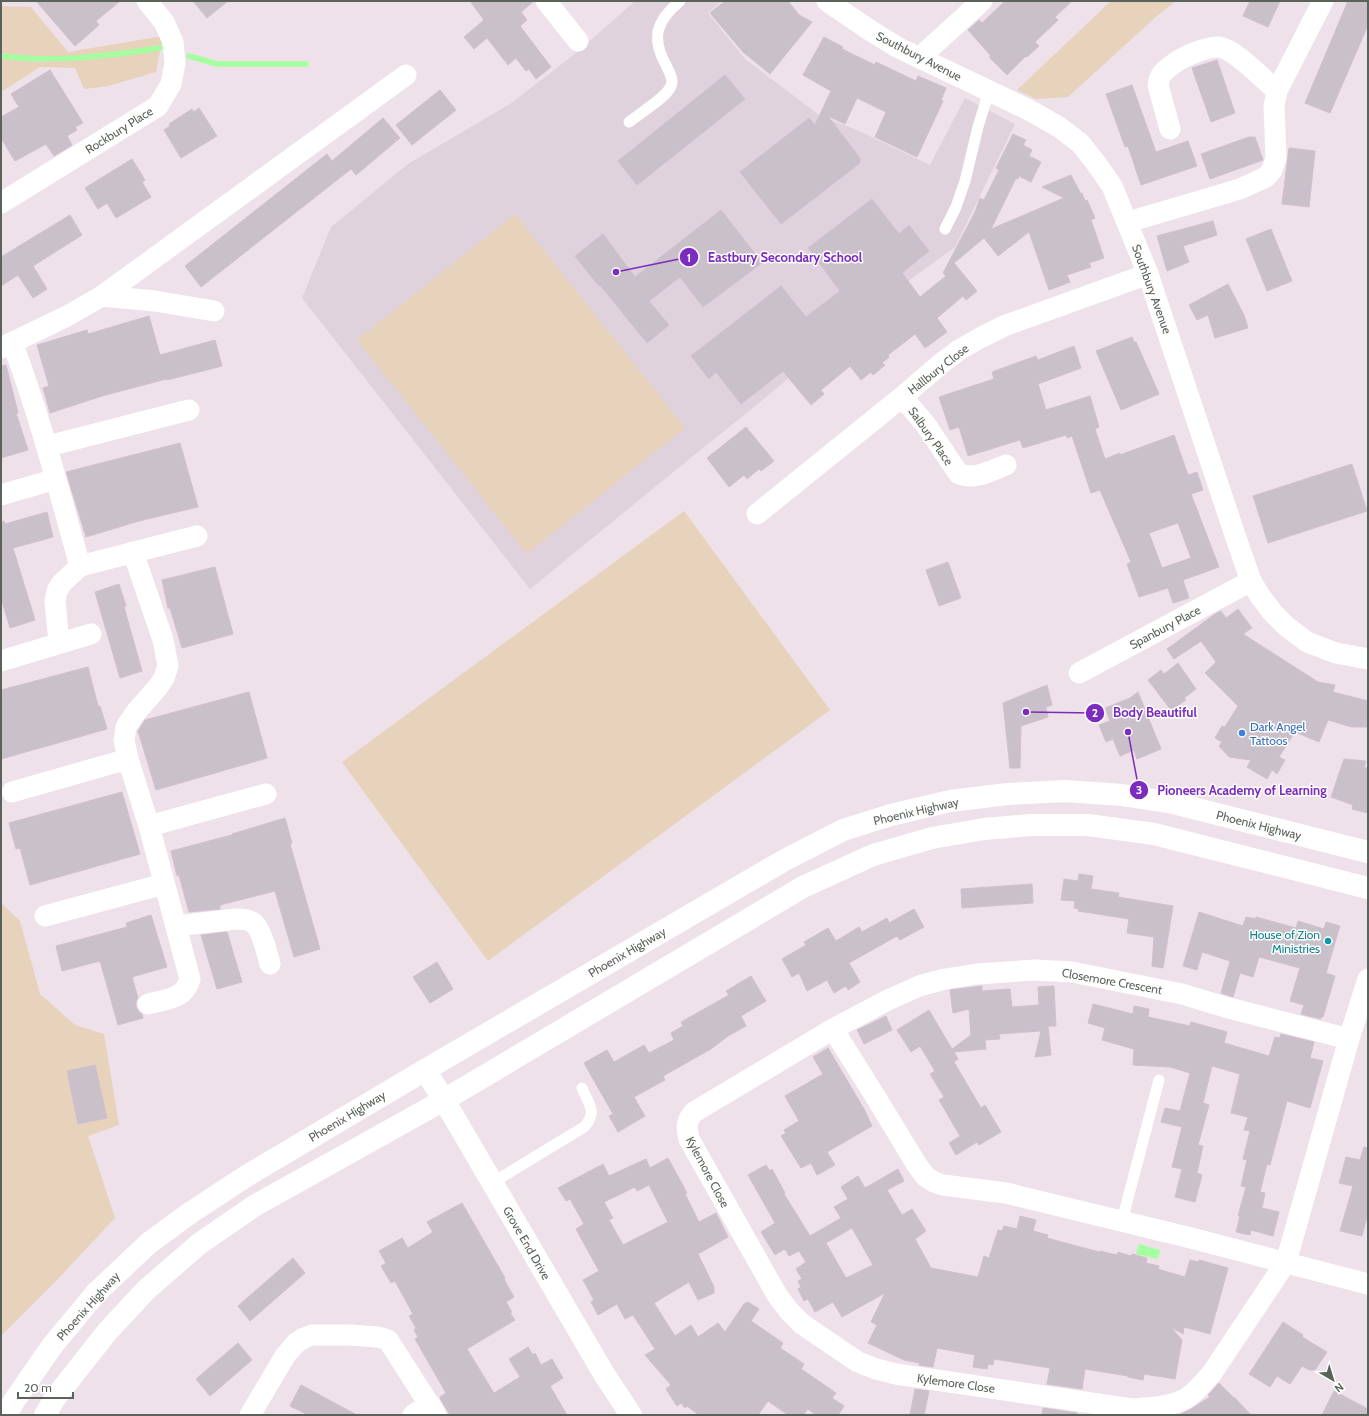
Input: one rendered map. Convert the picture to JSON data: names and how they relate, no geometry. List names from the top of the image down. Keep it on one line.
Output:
{"streets":{"main road":["Phoenix Highway","Grove End Drive"],"street":["Southbury Avenue","Rockbury Place","Hallbury Close","Salbury Place","Spanbury Place","Closemore Crescent","Kylemore Close"]},"crossings":[["Southbury Avenue","Hallbury Close"],["Southbury Avenue","Spanbury Place"],["Hallbury Close","Salbury Place"],["Phoenix Highway","Grove End Drive"],["Closemore Crescent","Kylemore Close"]],"places":["Eastbury Secondary School","Body Beautiful","Pioneers Academy of Learning","Dark Angel Tattoos","House of Zion Ministries"],"scale_bar":"20 m","north":"bottom right"}
